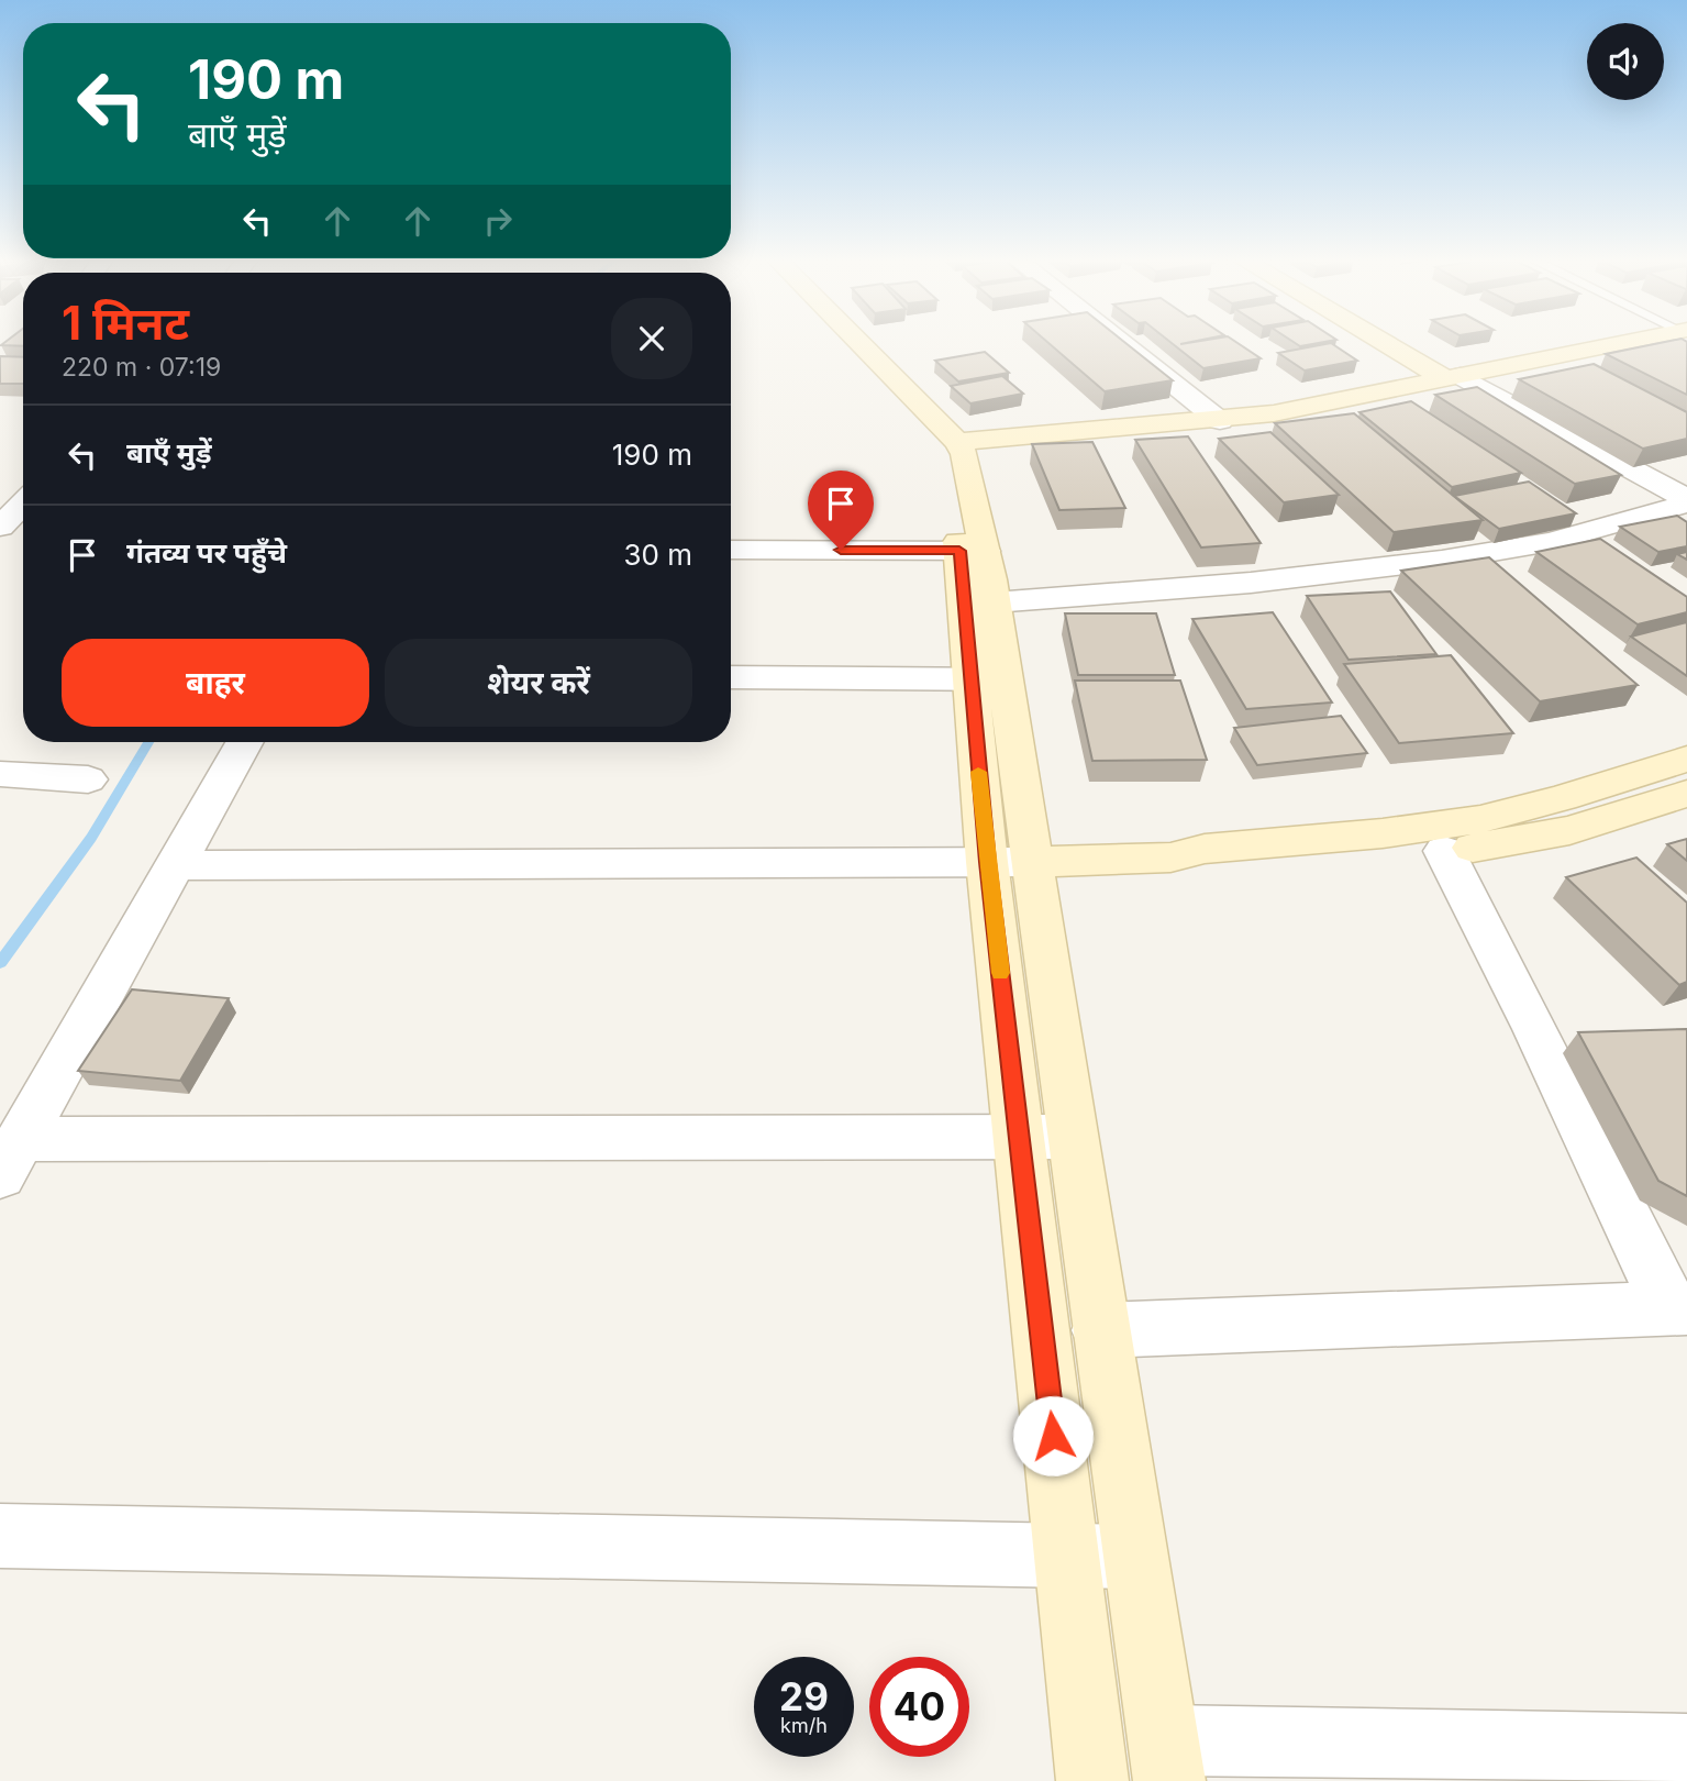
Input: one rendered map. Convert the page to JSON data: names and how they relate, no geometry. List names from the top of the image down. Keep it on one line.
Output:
{"page":{"turn":["190 m","बाएँ मुड़ें"],"heading":["1 मिनट","220 m · 07:19"],"list":[{"name":"बाएँ मुड़ें","value":"190 m"},{"name":"गंतव्य पर पहुँचे","value":"30 m"}],"buttons":["बाहर","शेयर करें"],"speed":"29 km/h","limit":"40"}}
